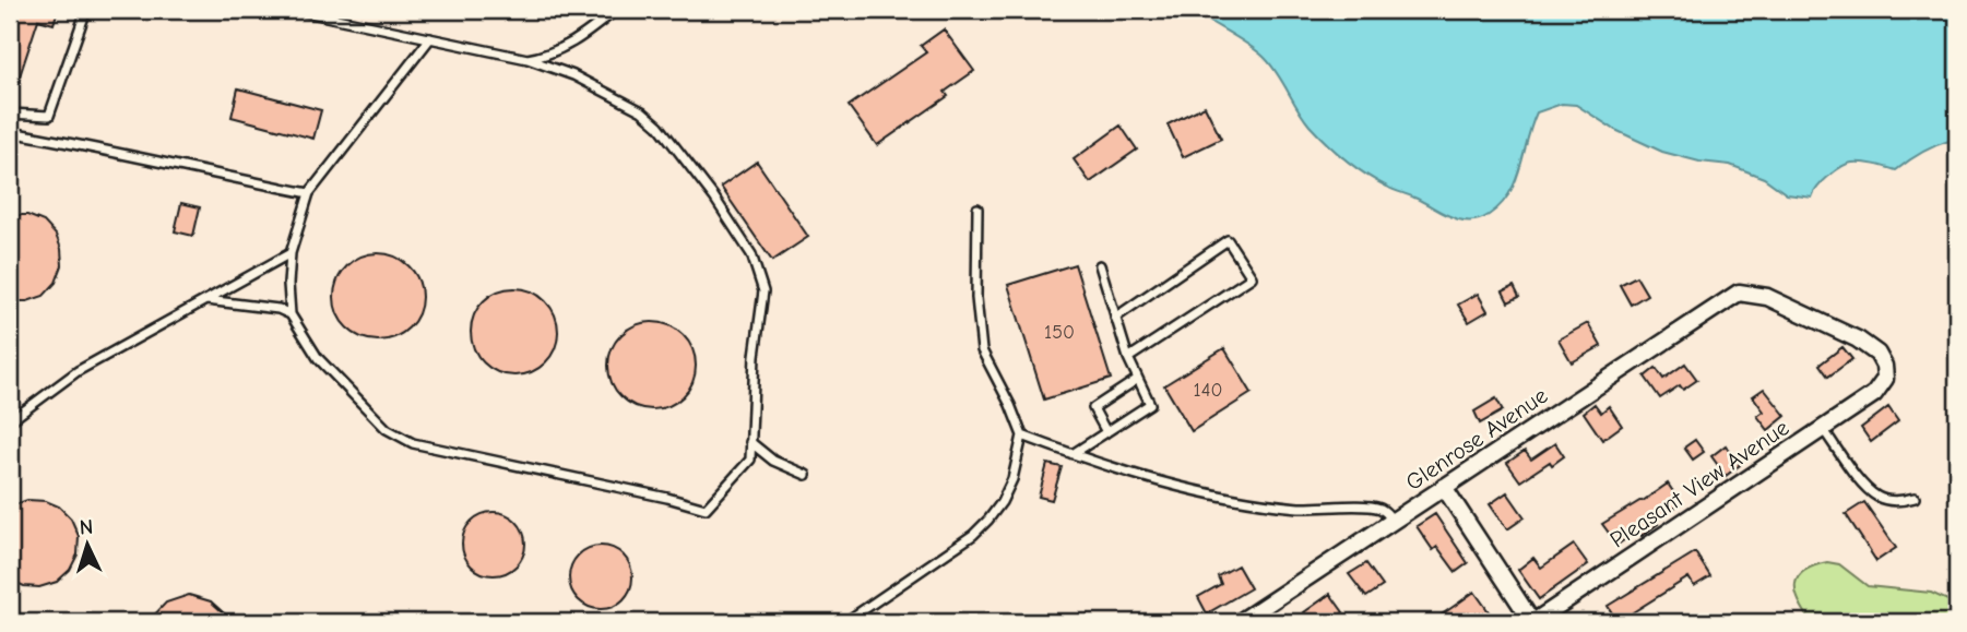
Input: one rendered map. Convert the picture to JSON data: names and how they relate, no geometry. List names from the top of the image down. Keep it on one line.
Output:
{"streets":{"street":["Glenrose Avenue","Pleasant View Avenue"]},"crossings":[["Glenrose Avenue","Pleasant View Avenue"]],"house_numbers":["150","140"],"north":"top"}
